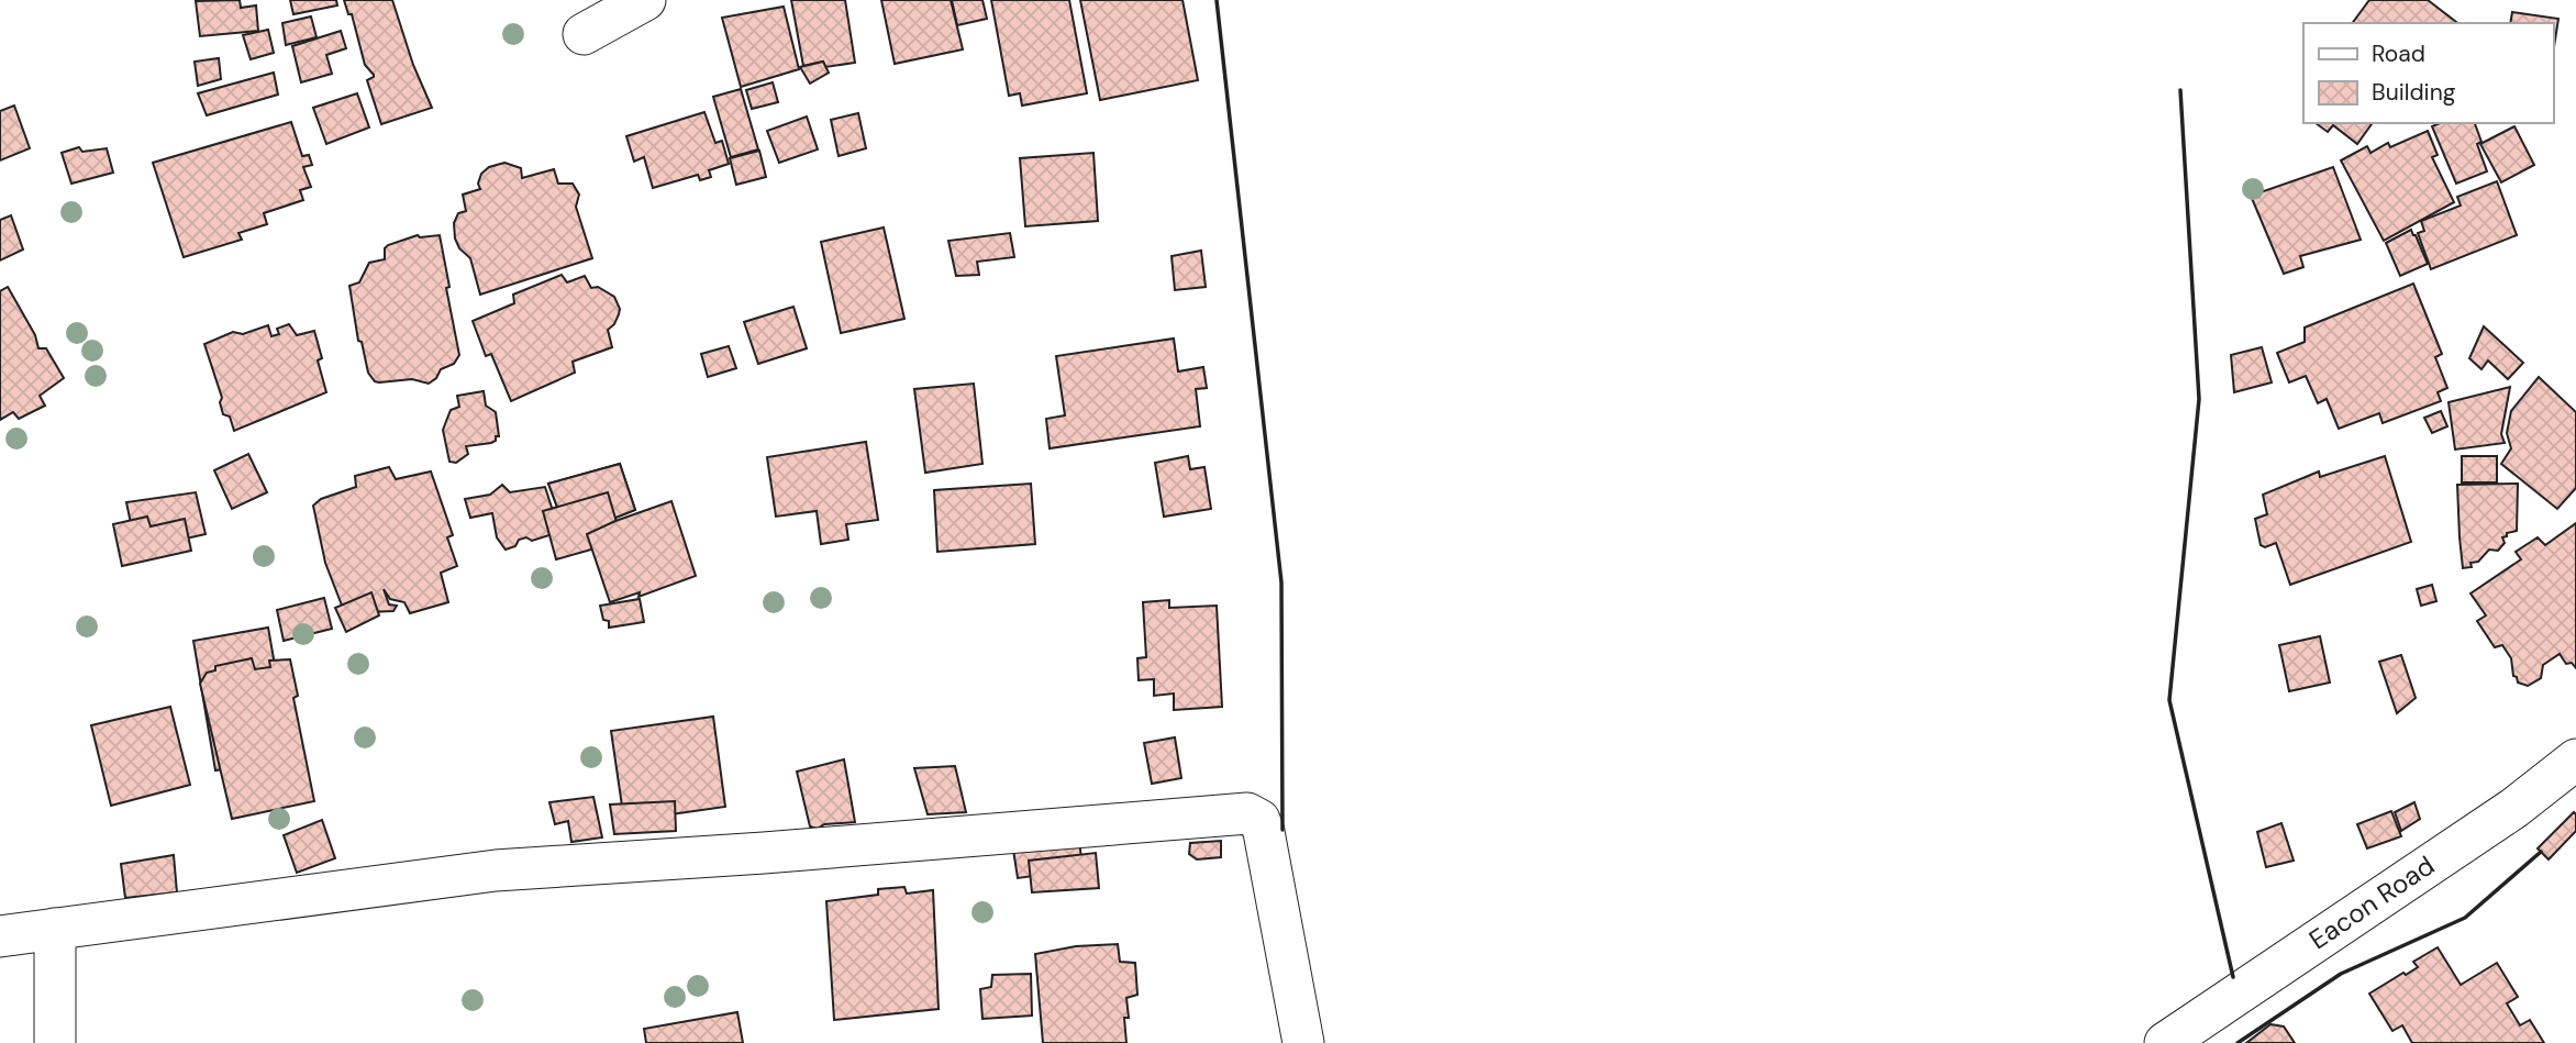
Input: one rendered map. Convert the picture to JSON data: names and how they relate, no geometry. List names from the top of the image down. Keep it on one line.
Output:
{"streets":{"street":["Eacon Road"]},"legend":["Road","Building"]}
